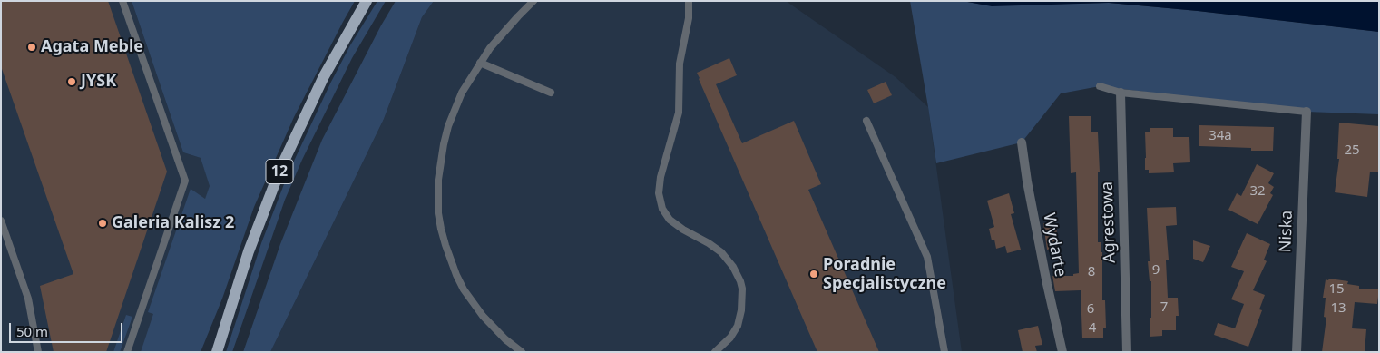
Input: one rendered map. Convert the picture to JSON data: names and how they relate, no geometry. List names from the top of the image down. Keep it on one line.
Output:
{"streets":{"main road":["12"],"street":["Agrestowa","Niska","Wydarte"]},"places":["Agata Meble","JYSK","Galeria Kalisz 2","Poradnie Specjalistyczne"],"house_numbers":["34a","25","32","9","8","15","7","13","6","4"],"scale_bar":"50 m"}
